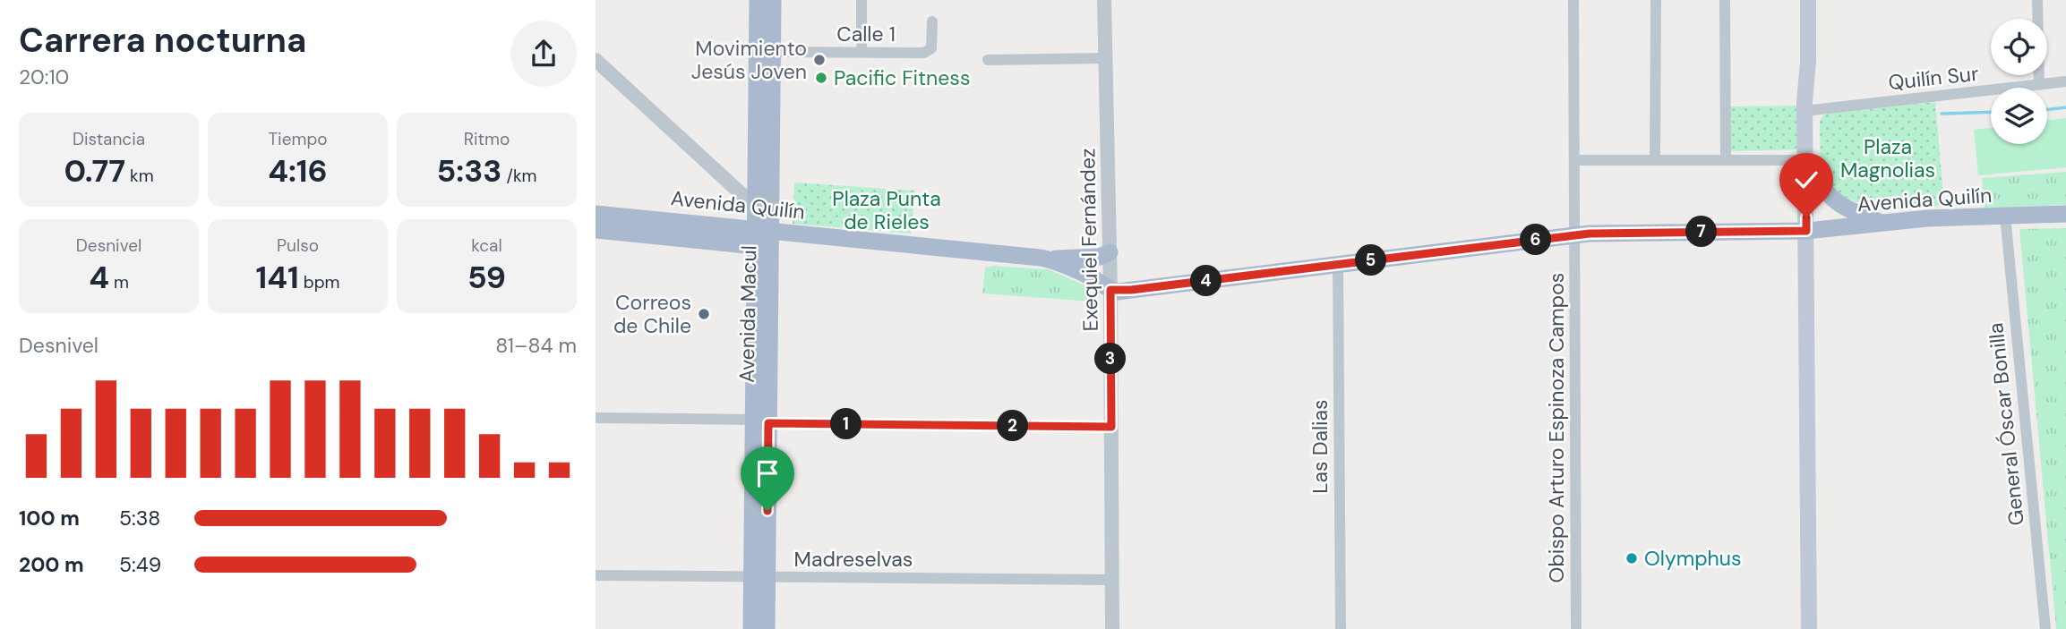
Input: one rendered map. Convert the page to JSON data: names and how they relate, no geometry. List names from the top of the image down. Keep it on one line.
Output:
{"streets":{"main road":["Avenida Quilín","Avenida Macul"],"street":["Calle 1","Quilín Sur","Exequiel Fernández","General Óscar Bonilla","Obispo Arturo Espinoza Campos","Las Dalias","Madreselvas"]},"crossings":[["Calle 1","Avenida Macul"],["Avenida Quilín","Exequiel Fernández"],["Avenida Quilín","Avenida Macul"],["Avenida Quilín","General Óscar Bonilla"],["Avenida Quilín","Obispo Arturo Espinoza Campos"],["Avenida Quilín","Las Dalias"],["Exequiel Fernández","Madreselvas"],["Avenida Macul","Madreselvas"]],"parks":["Plaza Magnolias","Plaza Punta de Rieles"],"places":["Movimiento Jesús Joven","Pacific Fitness","Correos de Chile","Olymphus"],"page":{"heading":["Carrera nocturna","20:10"],"stats":[["Distancia","0.77 km"],["Tiempo","4:16"],["Ritmo","5:33 /km"],["Desnivel","4 m"],["Pulso","141 bpm"],["kcal","59"]],"pins":["7","6","5","4","3","1","2"],"chart":["Desnivel","81–84 m"],"list":[{"name":"100 m","note":"5:38"},{"name":"200 m","note":"5:49"}]}}
